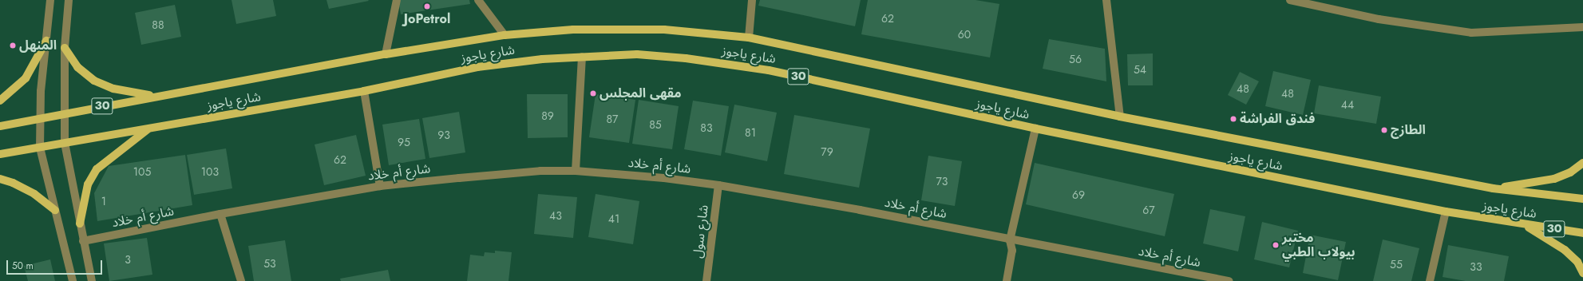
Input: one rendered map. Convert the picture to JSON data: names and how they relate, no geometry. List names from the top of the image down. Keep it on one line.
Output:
{"streets":{"main road":["شارع ياجوز","30"],"street":["شارع أم خلاد","شارع سول"]},"crossings":[["شارع أم خلاد","شارع سول"]],"places":["JoPetrol","المنهل","مقهى المجلس","فندق الفراشة","الطازج","مختبر بيولاب الطبي"],"house_numbers":["62","88","60","56","54","48","48","44","89","87","85","83","81","93","95","79","62","105","103","73","69","1","67","43","41","3","53","55","33"],"scale_bar":"50 m"}
